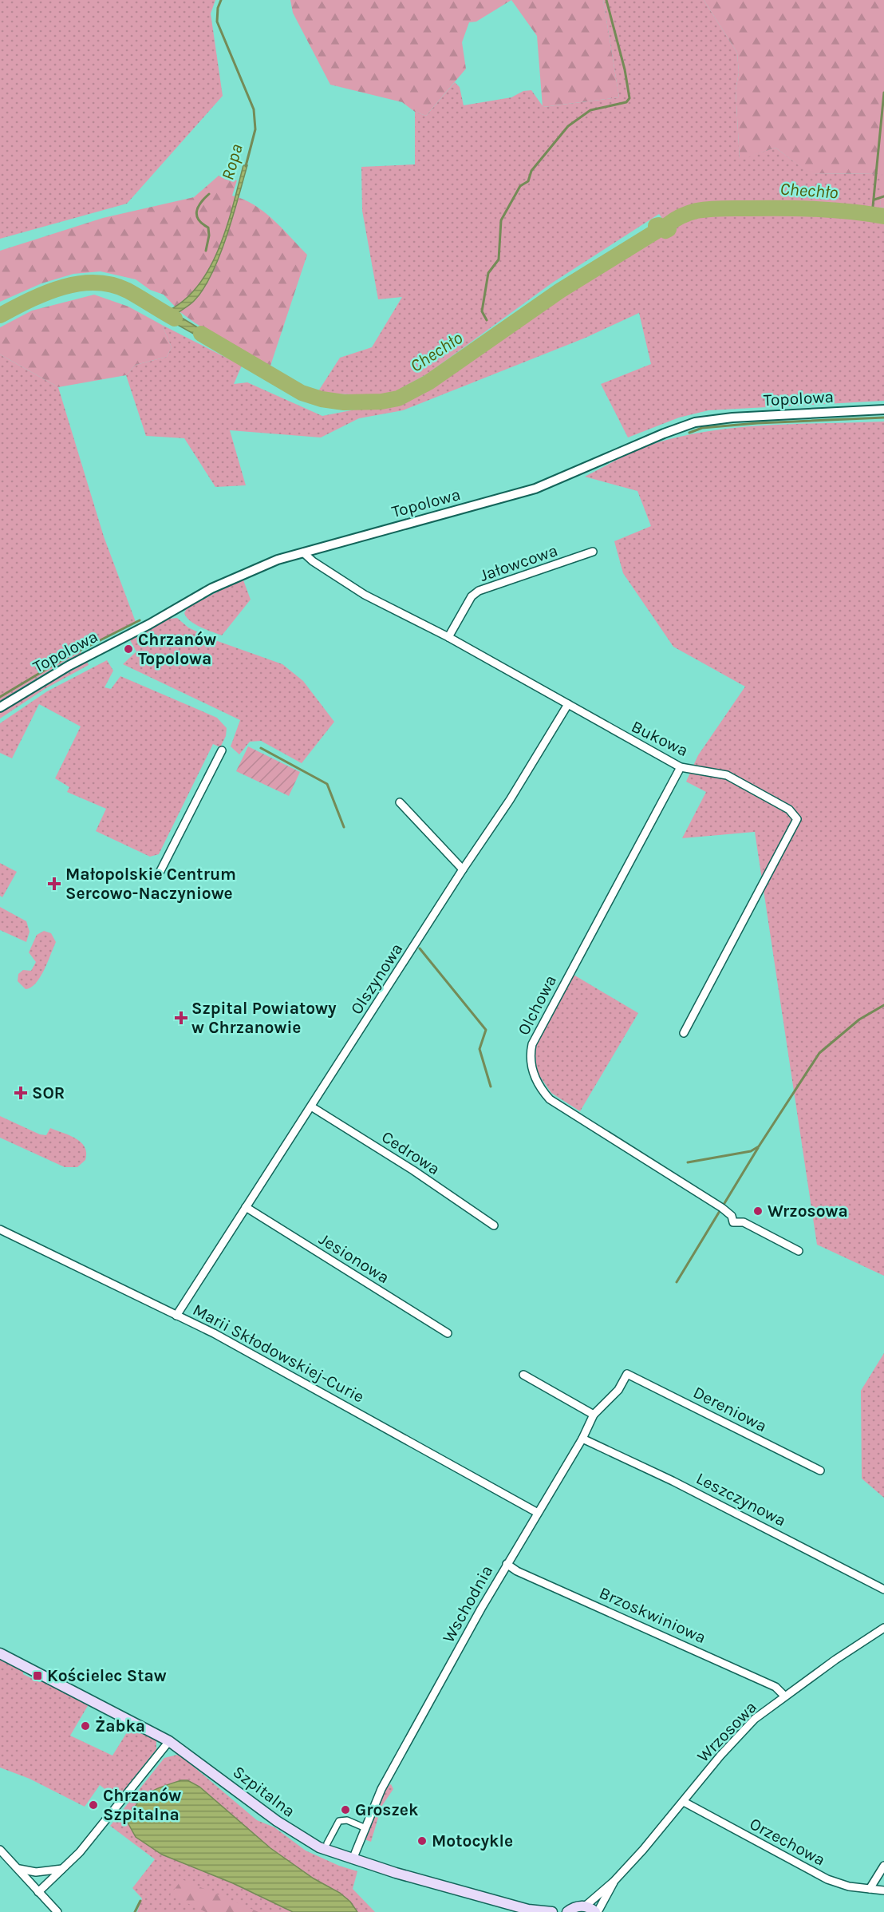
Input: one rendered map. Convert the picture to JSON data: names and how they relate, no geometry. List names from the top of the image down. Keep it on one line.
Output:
{"streets":{"main road":["Szpitalna"],"street":["Topolowa","Jałowcowa","Bukowa","Olszynowa","Olchowa","Cedrowa","Jesionowa","Marii Skłodowskiej-Curie","Dereniowa","Leszczynowa","Wschodnia","Brzoskwiniowa","Wrzosowa","Orzechowa"]},"crossings":[["Topolowa","Bukowa"],["Jałowcowa","Bukowa"],["Bukowa","Olszynowa"],["Bukowa","Olchowa"],["Olszynowa","Cedrowa"],["Olszynowa","Jesionowa"],["Olszynowa","Marii Skłodowskiej-Curie"],["Marii Skłodowskiej-Curie","Wschodnia"],["Dereniowa","Wschodnia"],["Leszczynowa","Wschodnia"],["Wschodnia","Brzoskwiniowa"],["Wschodnia","Szpitalna"],["Brzoskwiniowa","Wrzosowa"],["Wrzosowa","Orzechowa"]],"water":["Ropa","Chechło"],"places":{"other":["Chrzanów Topolowa","Wrzosowa","Żabka","Chrzanów Szpitalna","Groszek","Motocykle"],"health":["Małopolskie Centrum Sercowo-Naczyniowe","Szpital Powiatowy w Chrzanowie","SOR"],"transit":["Kościelec Staw"]}}
